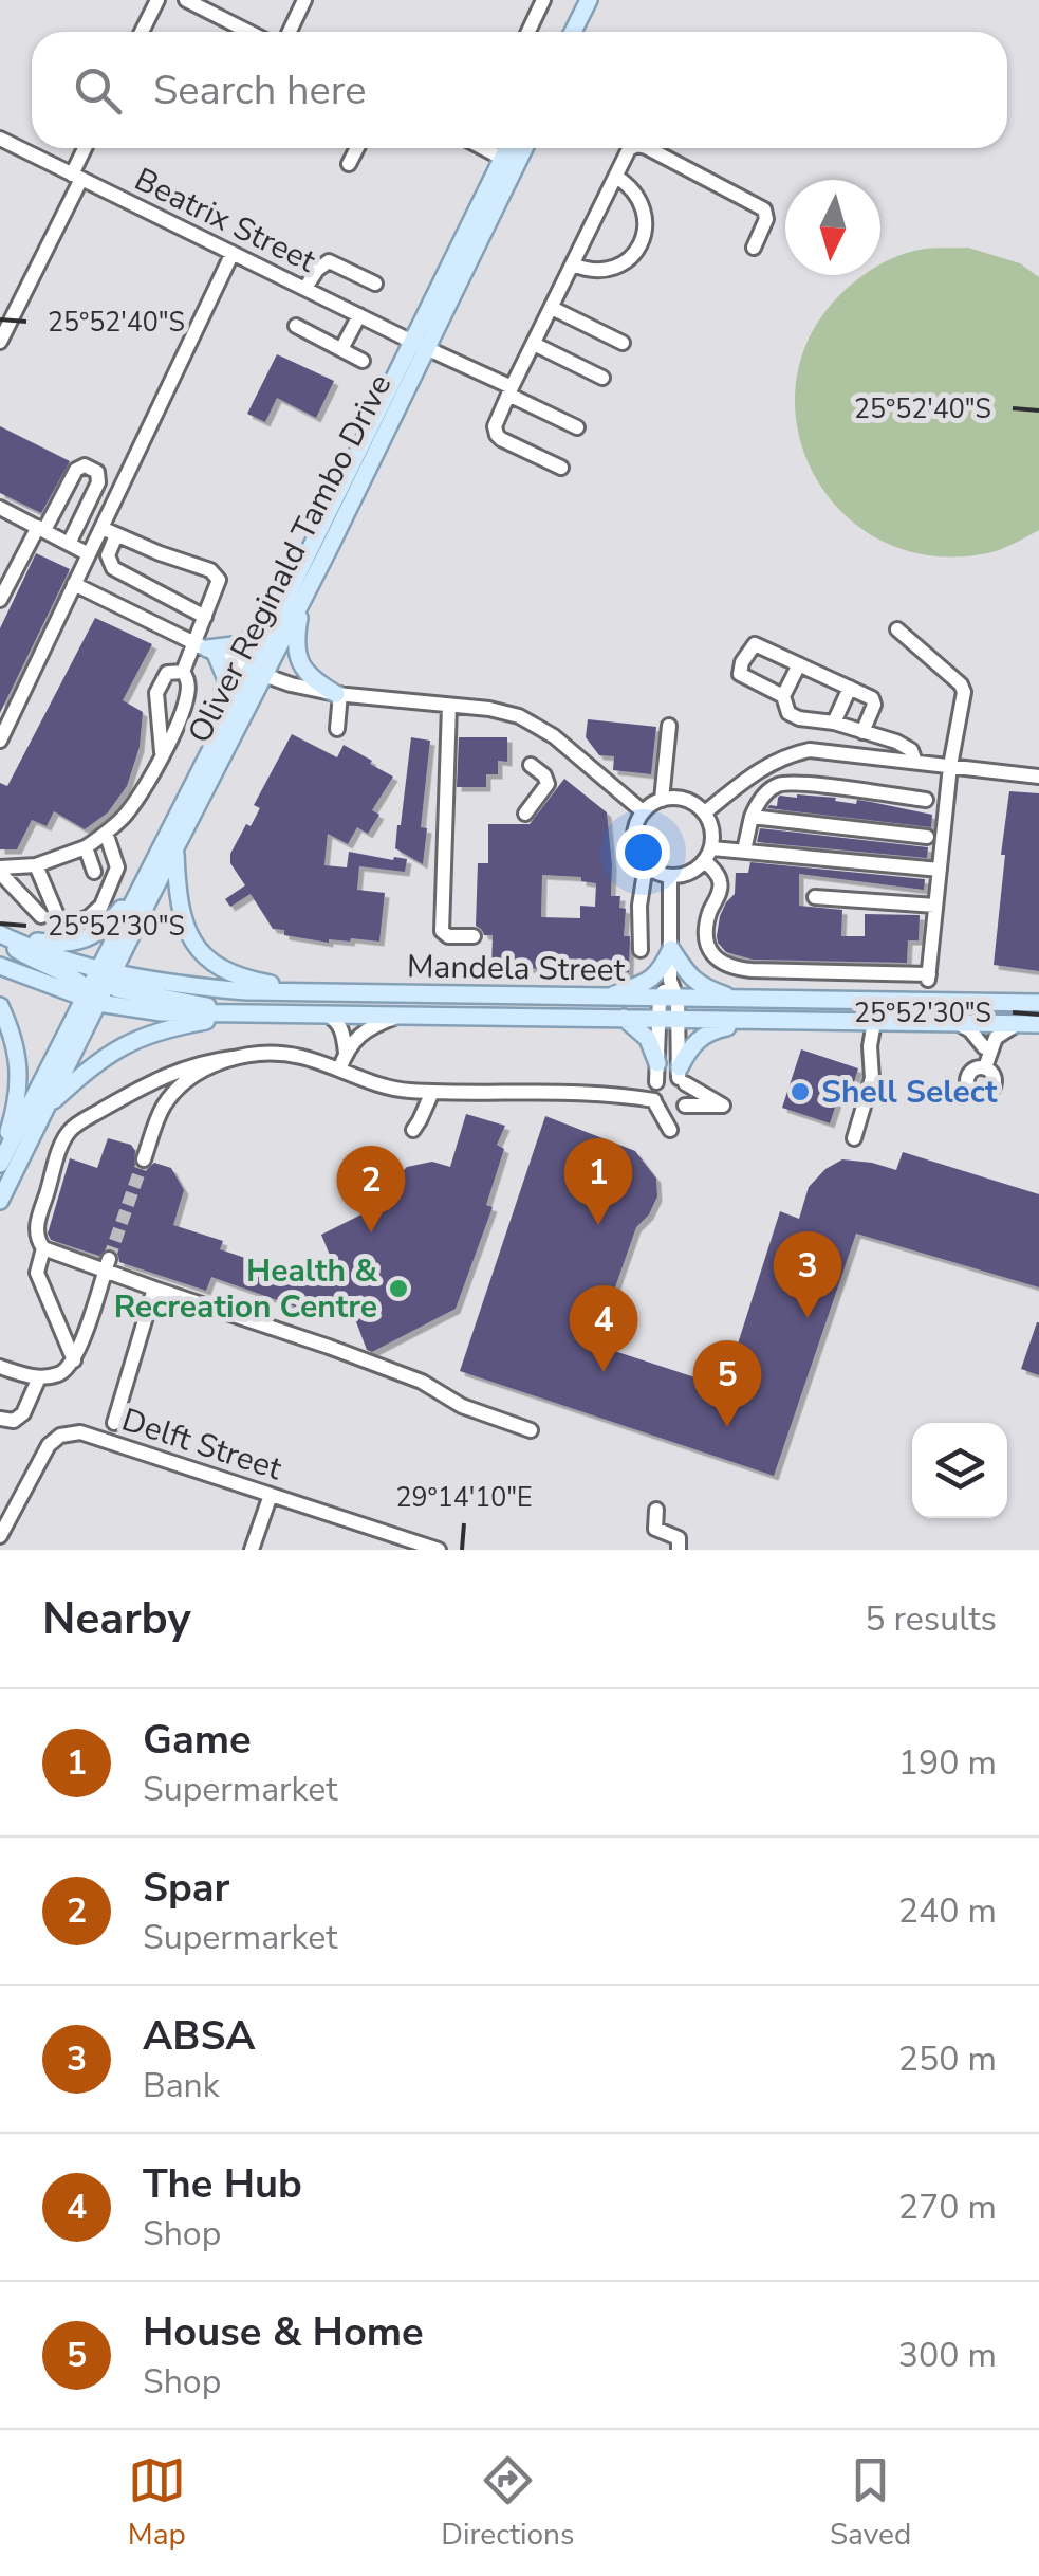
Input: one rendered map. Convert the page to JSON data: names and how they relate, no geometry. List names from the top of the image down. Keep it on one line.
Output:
{"streets":{"main road":["Oliver Reginald Tambo Drive","Mandela Street"],"street":["Beatrix Street","Delft Street"]},"crossings":[["Beatrix Street","Oliver Reginald Tambo Drive"],["Oliver Reginald Tambo Drive","Mandela Street"]],"places":["Shell Select","Health & Recreation Centre"],"north":"bottom","page":{"search":"Search here","pins":["1","2","3","4","5"],"heading":["Nearby","5 results"],"list":[{"mark":"1","name":"Game","note":"Supermarket","value":"190 m"},{"mark":"2","name":"Spar","note":"Supermarket","value":"240 m"},{"mark":"3","name":"ABSA","note":"Bank","value":"250 m"},{"mark":"4","name":"The Hub","note":"Shop","value":"270 m"},{"mark":"5","name":"House & Home","note":"Shop","value":"300 m"}],"nav":["Map","Directions","Saved"]},"coordinates":["25°52'40\"S","25°52'30\"S","29°14'10\"E"]}
